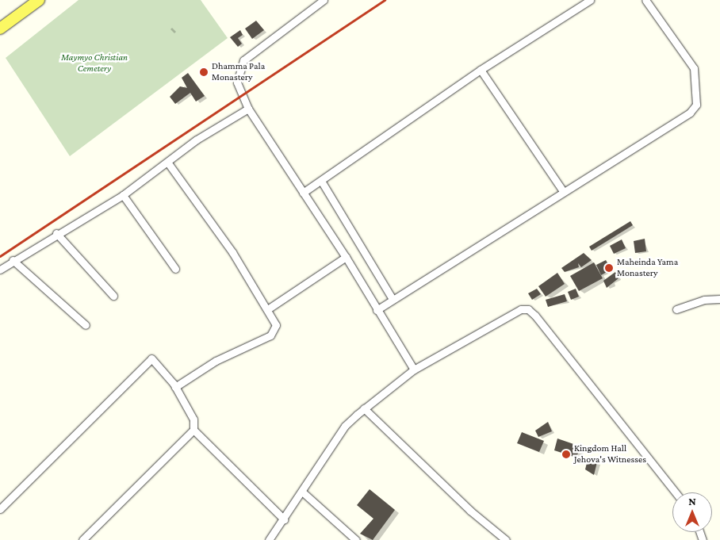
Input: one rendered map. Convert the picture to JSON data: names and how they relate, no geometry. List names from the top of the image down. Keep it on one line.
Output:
{"parks":["Maymyo Christian Cemetery"],"places":["Dhamma Pala Monastery","Maheinda Yama Monastery","Kingdom Hall Jehova's Witnesses"],"north":"top"}
